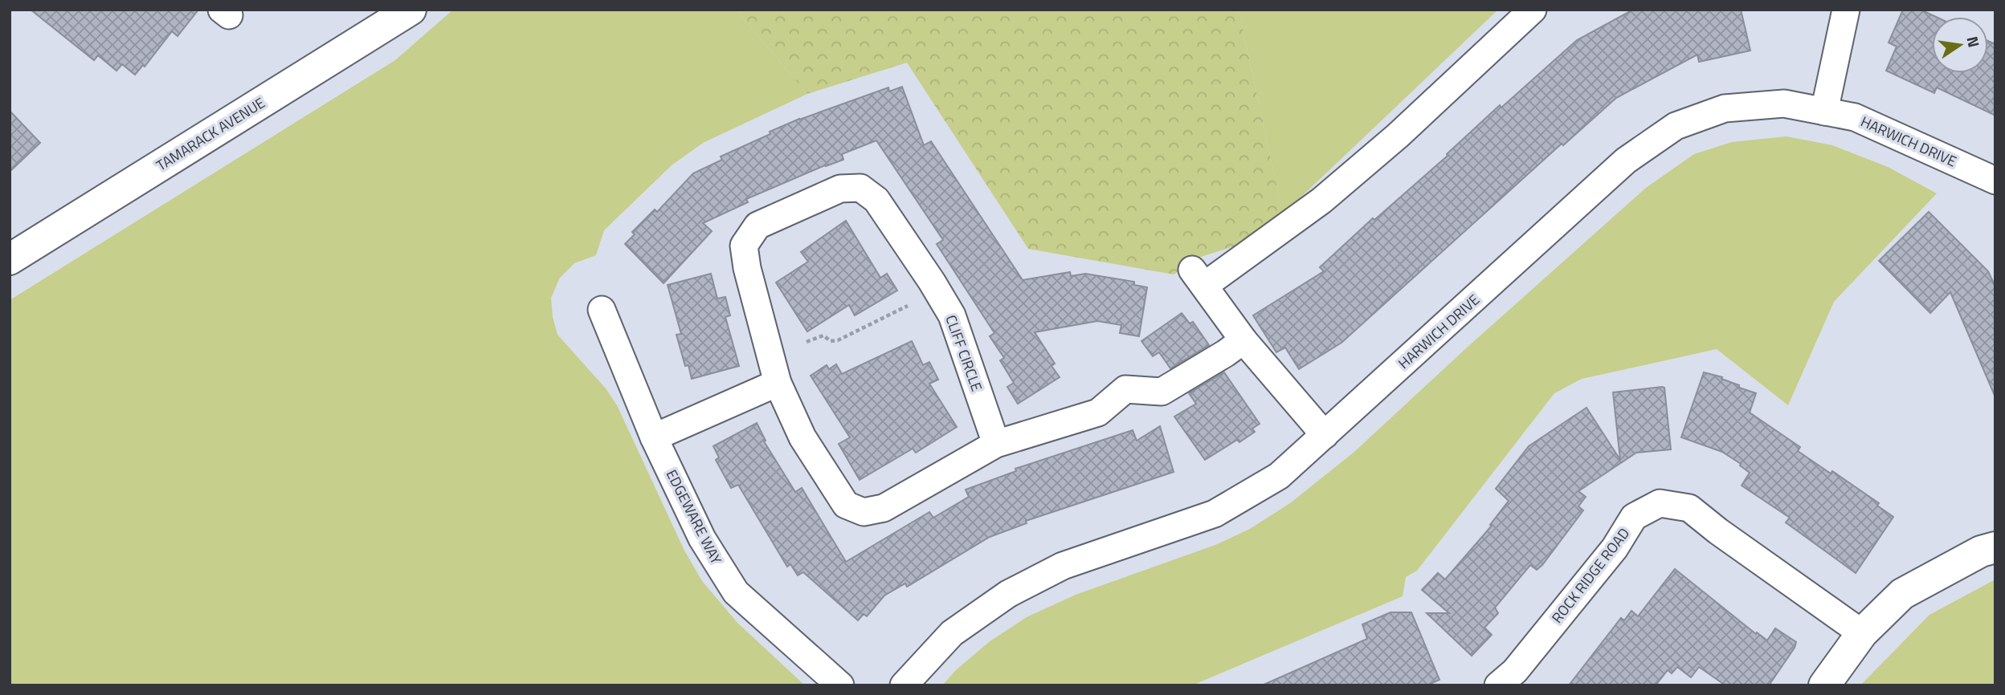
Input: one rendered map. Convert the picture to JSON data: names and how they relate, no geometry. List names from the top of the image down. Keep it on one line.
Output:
{"streets":{"main road":["TAMARACK AVENUE"],"street":["HARWICH DRIVE","CLIFF CIRCLE","EDGEWARE WAY","ROCK RIDGE ROAD"]},"north":"right"}
